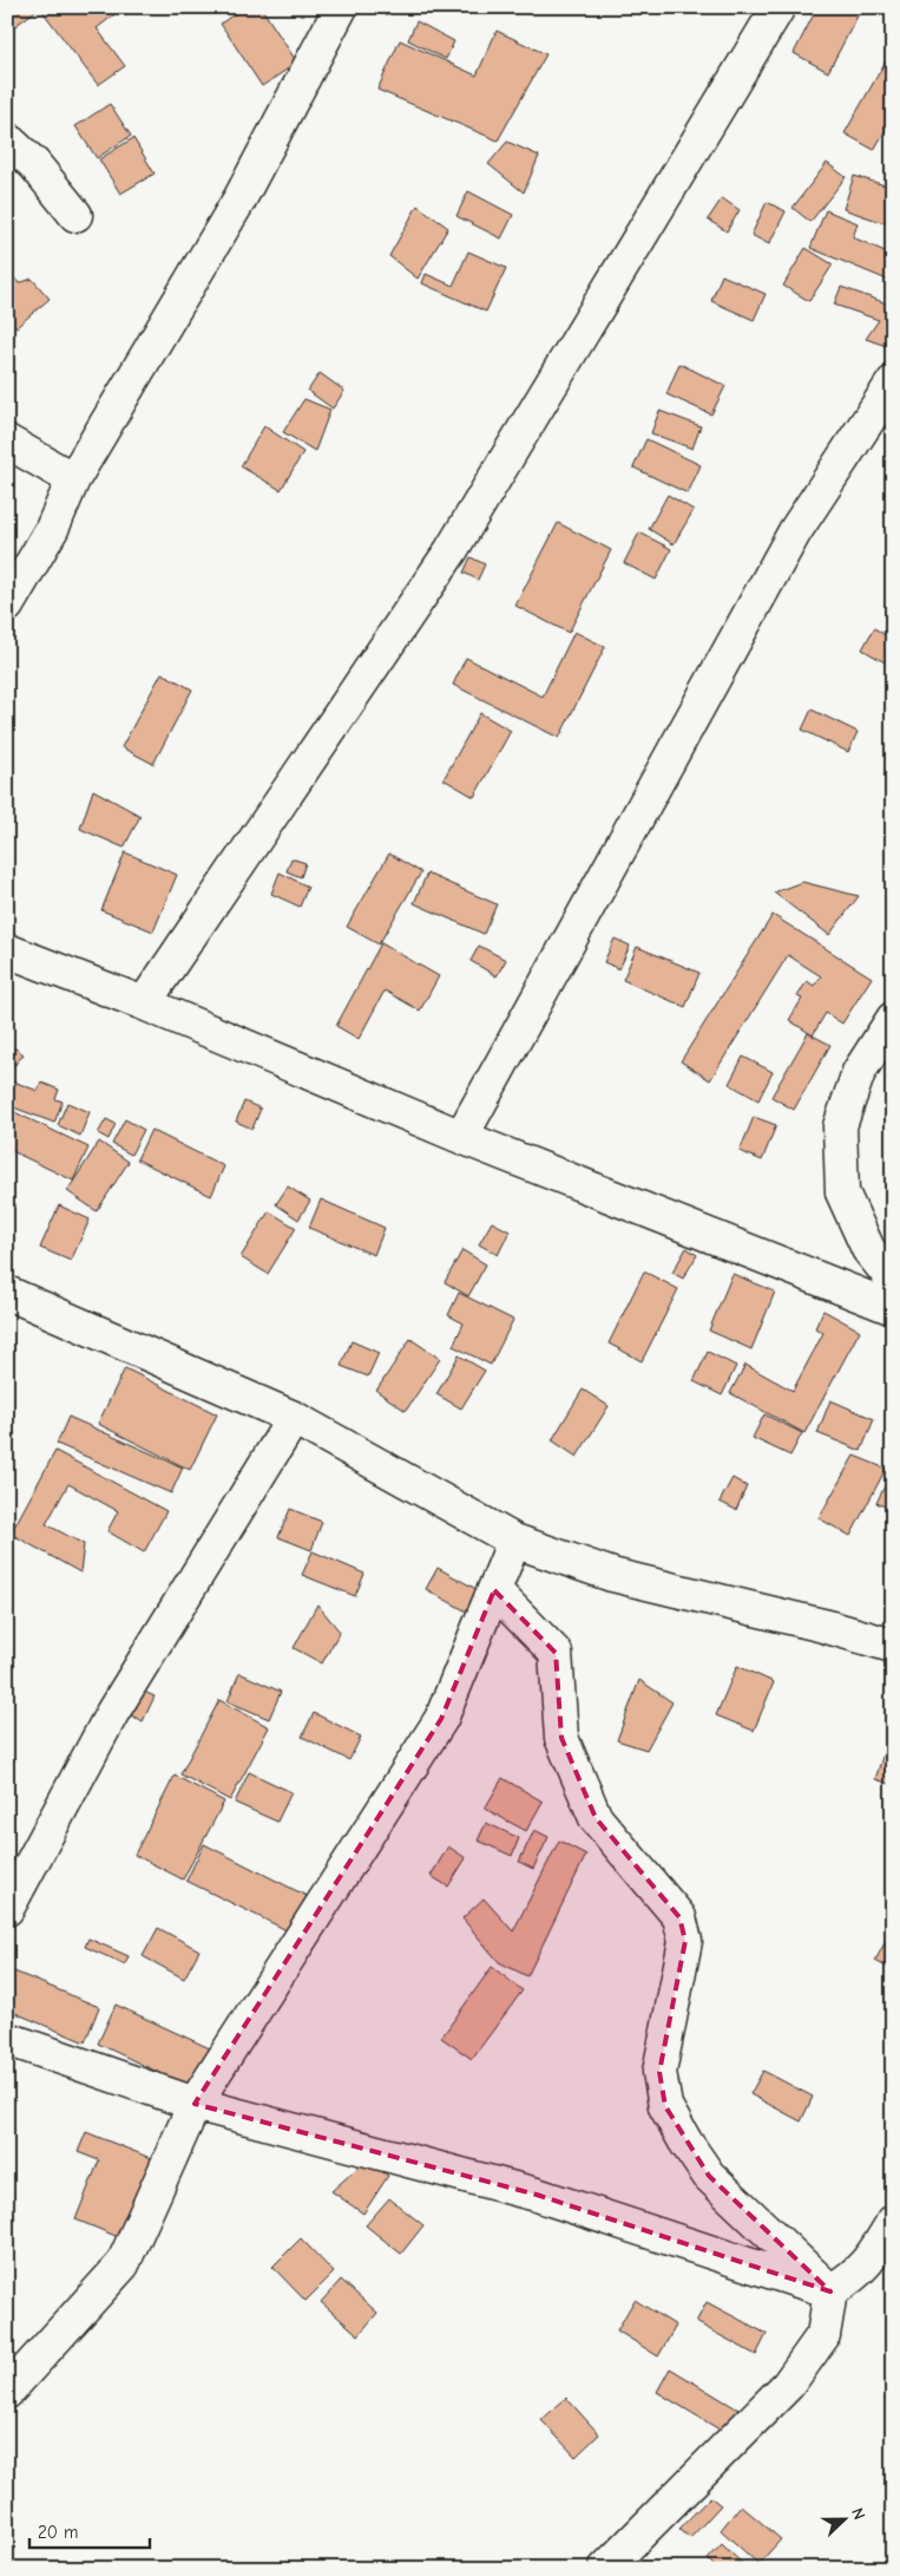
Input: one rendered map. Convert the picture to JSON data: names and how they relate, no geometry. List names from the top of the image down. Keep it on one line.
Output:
{"scale_bar":"20 m","north":"right"}
